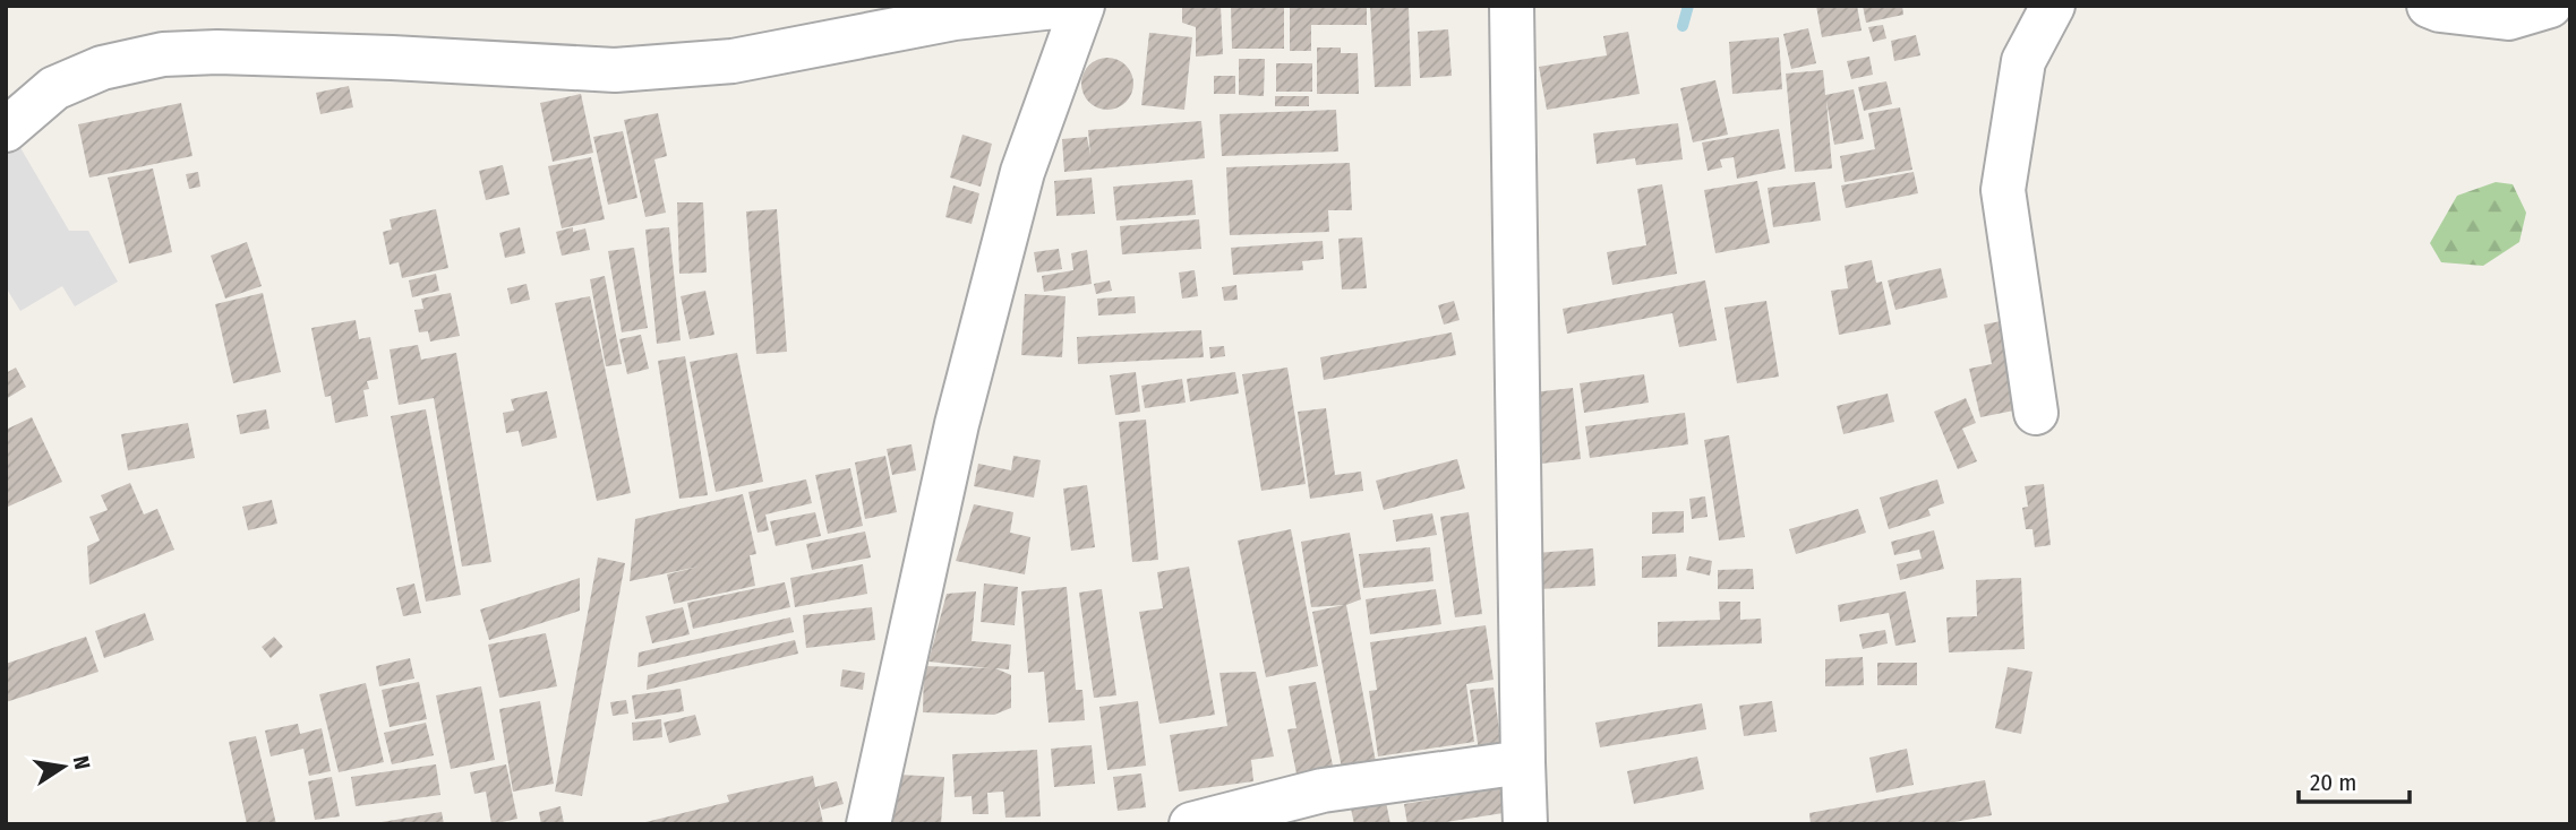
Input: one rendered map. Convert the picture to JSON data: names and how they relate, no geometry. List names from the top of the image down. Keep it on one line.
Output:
{"scale_bar":"20 m","north":"right"}
